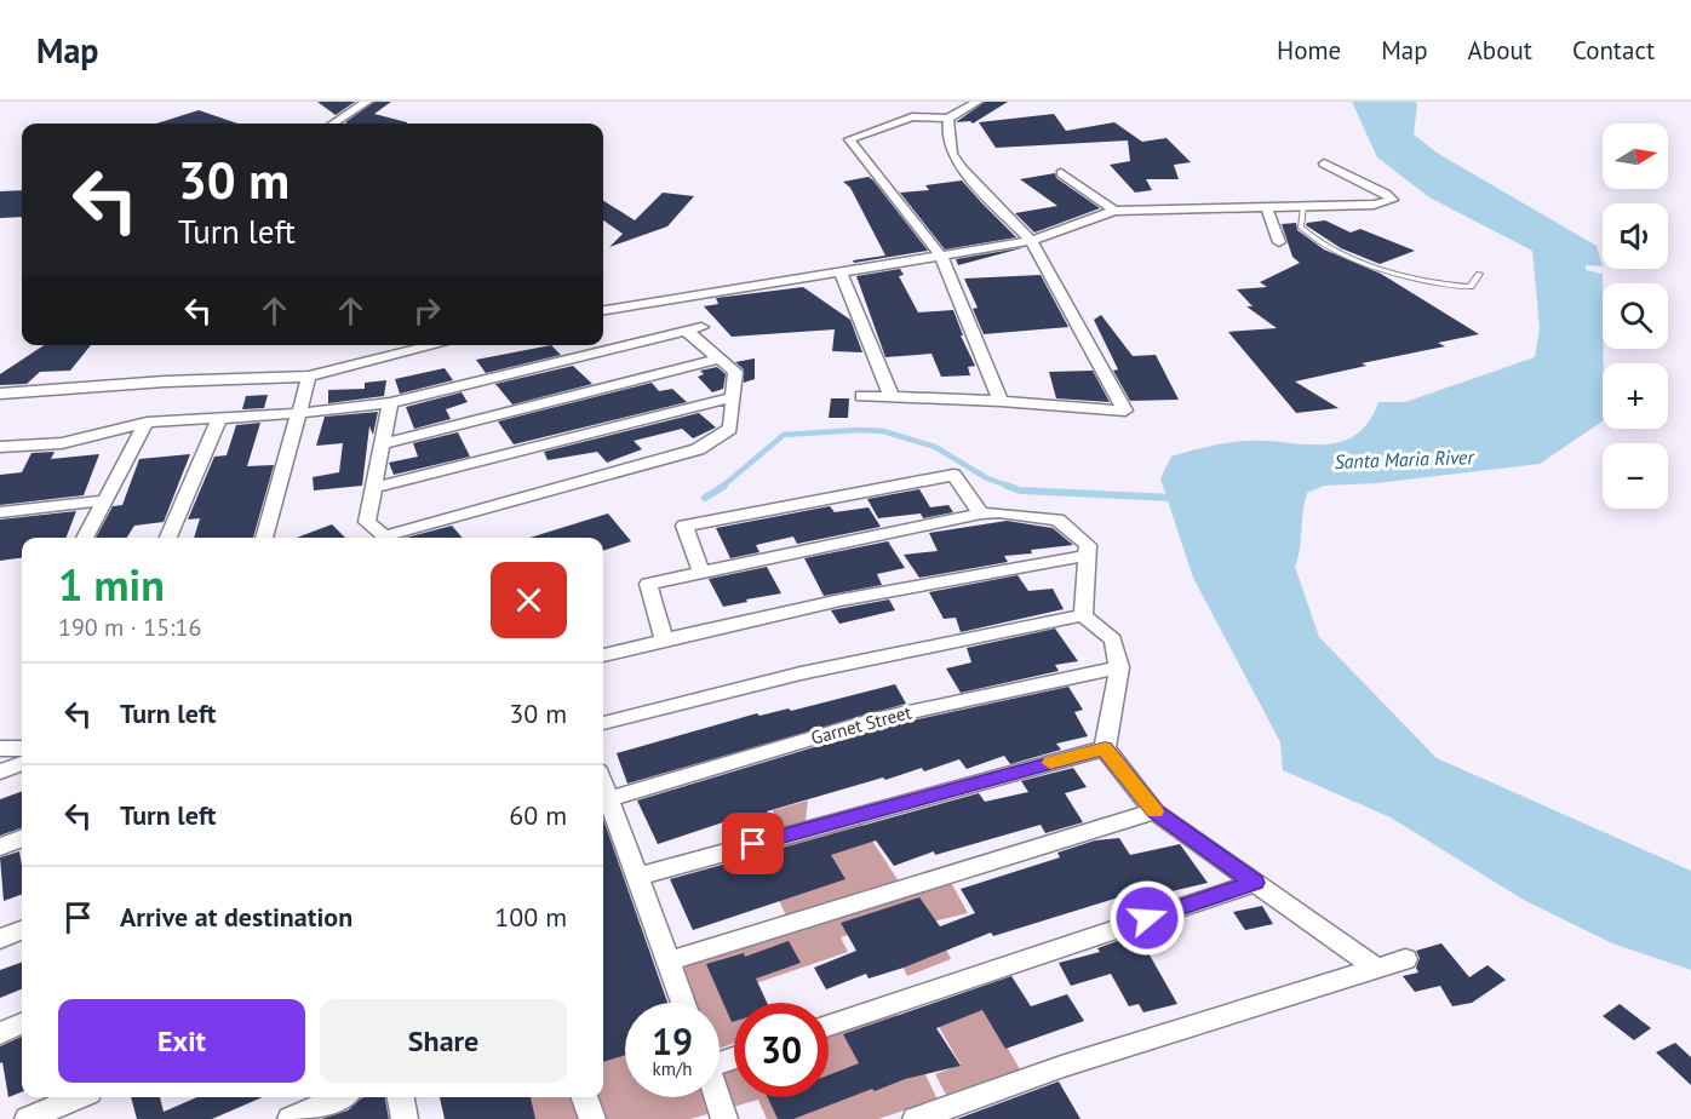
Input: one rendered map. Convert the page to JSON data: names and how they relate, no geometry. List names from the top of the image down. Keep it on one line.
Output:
{"streets":{"street":["Garnet Street"]},"water":["Santa Maria River"],"north":"right","page":{"header":"Map","nav":["Home","Map","About","Contact"],"map_buttons":["+","−"],"turn":["30 m","Turn left"],"heading":["1 min","190 m · 15:16"],"list":[{"name":"Turn left","value":"30 m"},{"name":"Turn left","value":"60 m"},{"name":"Arrive at destination","value":"100 m"}],"buttons":["Exit","Share"],"speed":"19 km/h","limit":"30"}}
